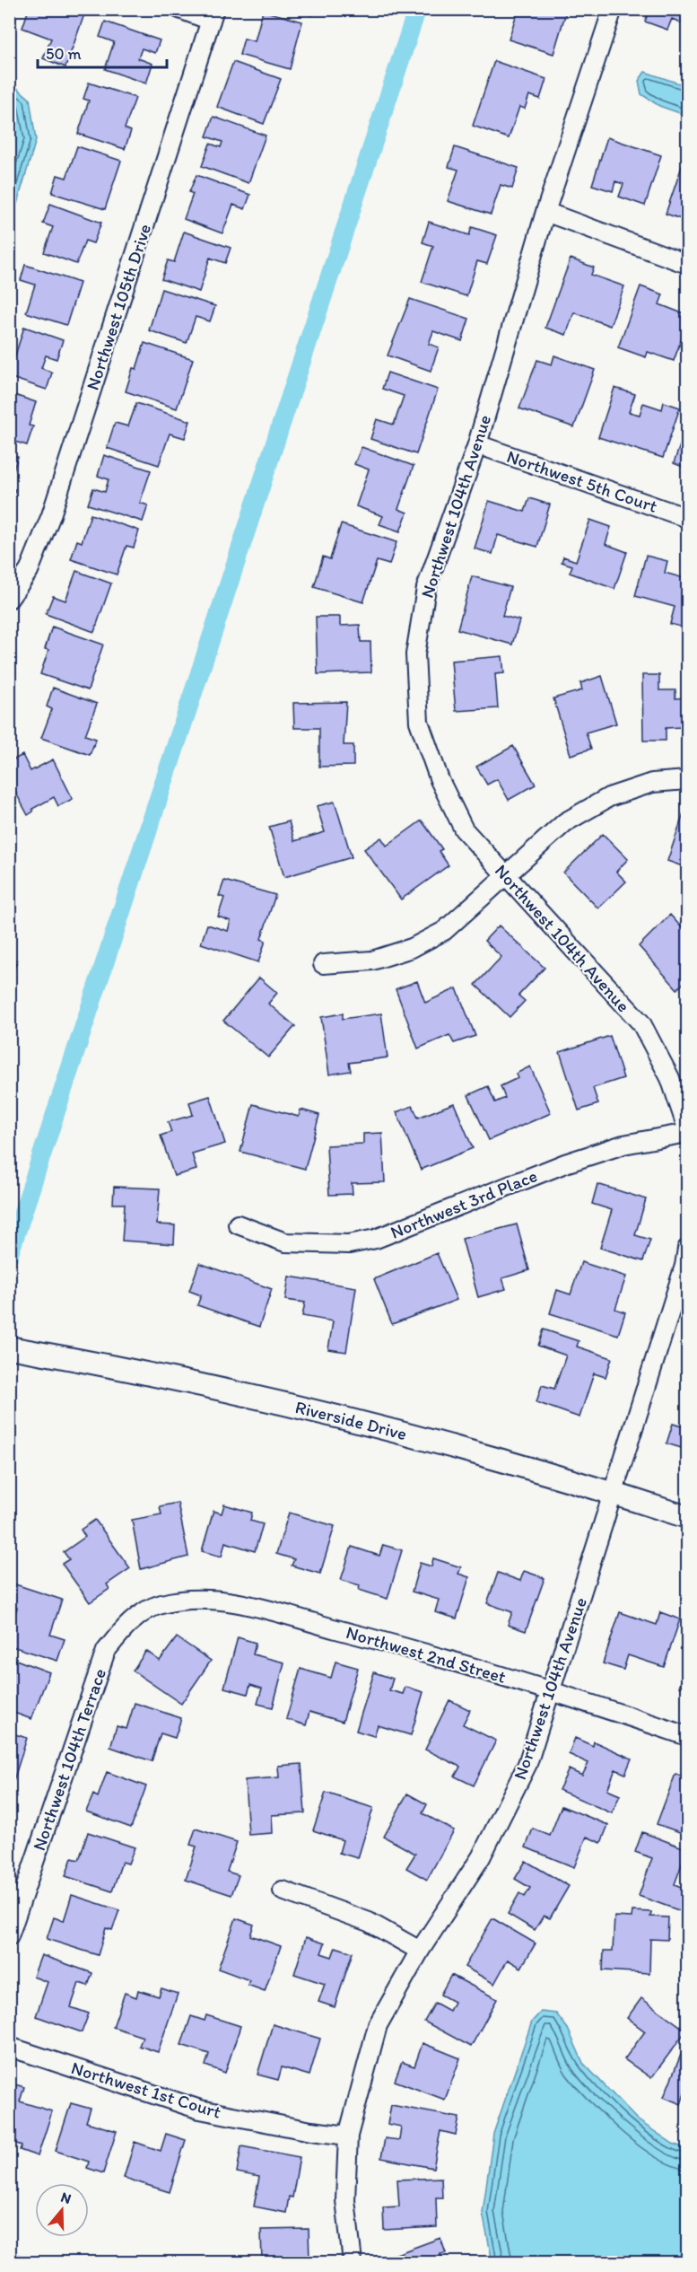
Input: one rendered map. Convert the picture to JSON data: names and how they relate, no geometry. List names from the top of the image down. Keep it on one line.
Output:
{"streets":{"street":["Northwest 105th Drive","Northwest 5th Court","Northwest 104th Avenue","Northwest 3rd Place","Riverside Drive","Northwest 2nd Street","Northwest 104th Terrace","Northwest 1st Court"]},"crossings":[["Northwest 5th Court","Northwest 104th Avenue"],["Northwest 104th Avenue","Riverside Drive"],["Northwest 104th Avenue","Northwest 2nd Street"],["Northwest 104th Avenue","Northwest 1st Court"],["Northwest 2nd Street","Northwest 104th Terrace"]],"scale_bar":"50 m","north":"top"}
